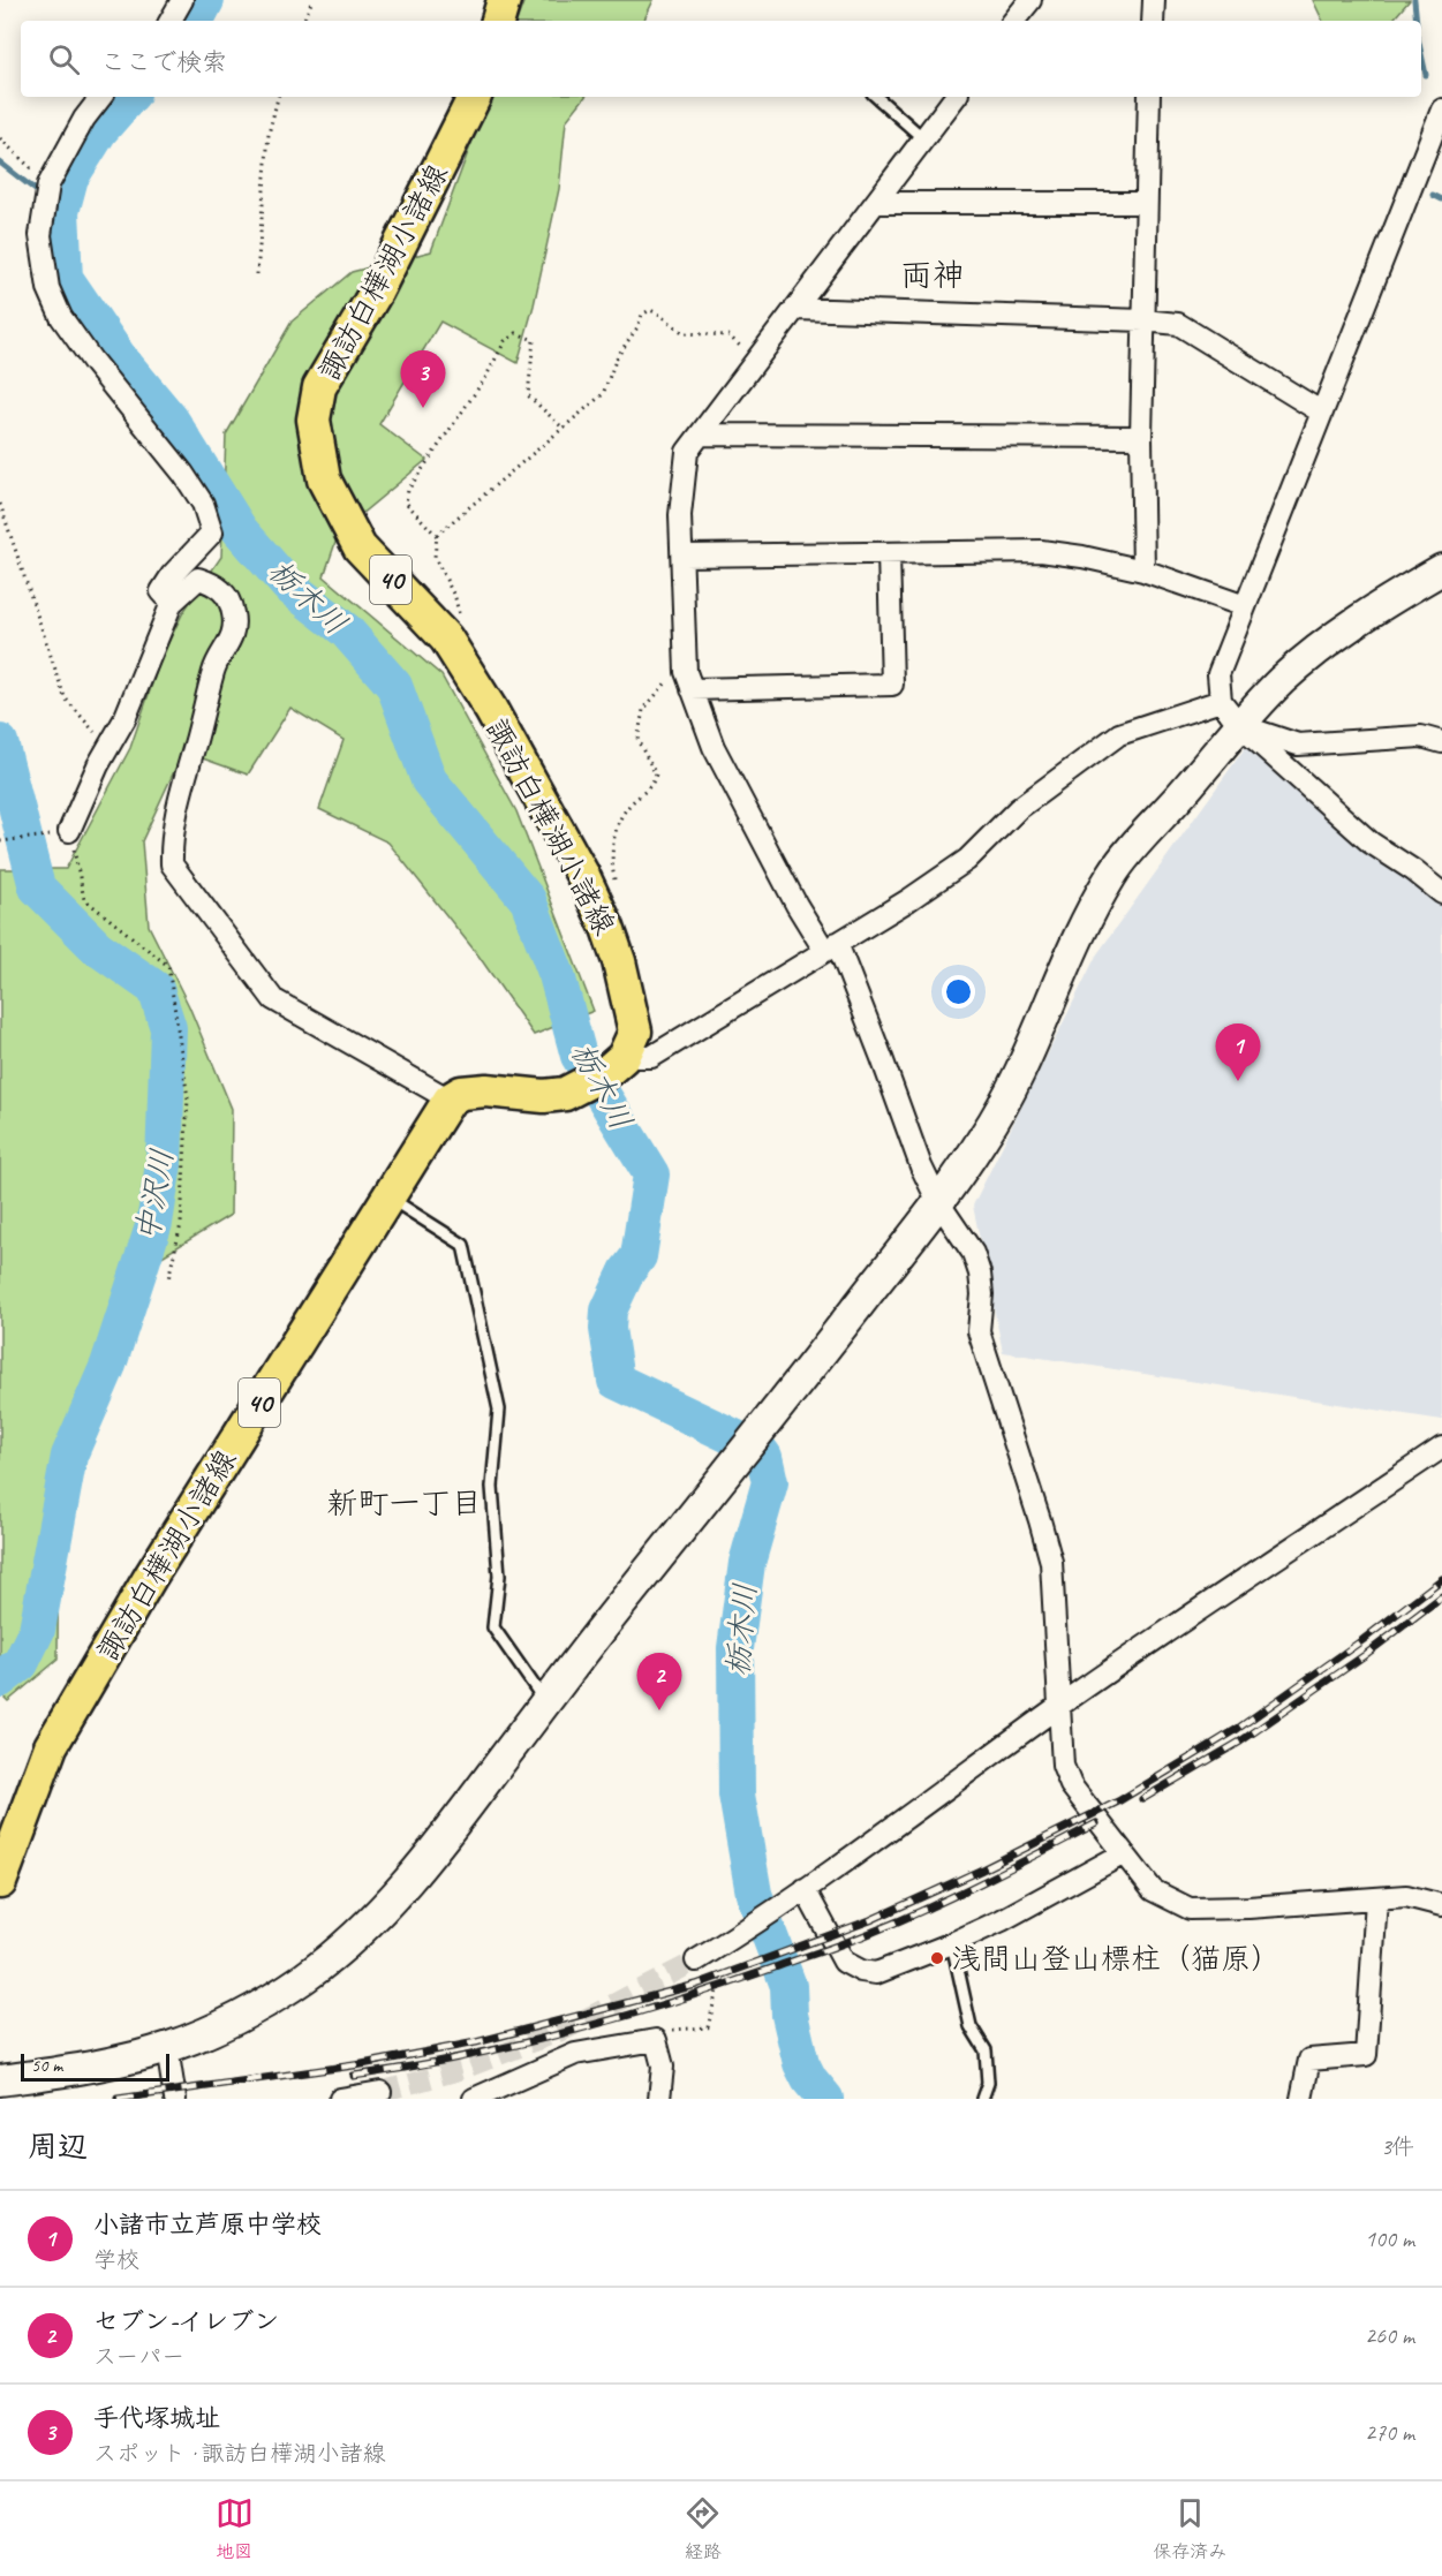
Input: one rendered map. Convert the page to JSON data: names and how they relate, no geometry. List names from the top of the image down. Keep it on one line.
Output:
{"streets":{"main road":["諏訪白樺湖小諸線","40"]},"districts":["両神","新町一丁目"],"water":["栃木川","中沢川"],"places":["浅間山登山標柱（猫原）"],"scale_bar":"50 m","page":{"search":"ここで検索","pins":["3","1","2"],"scale":"50 m","heading":["周辺","3件"],"list":[{"mark":"1","name":"小諸市立芦原中学校","note":"学校","value":"100 m"},{"mark":"2","name":"セブン-イレブン","note":"スーパー","value":"260 m"},{"mark":"3","name":"手代塚城址","note":"スポット · 諏訪白樺湖小諸線","value":"270 m"}],"nav":["地図","経路","保存済み"]}}
